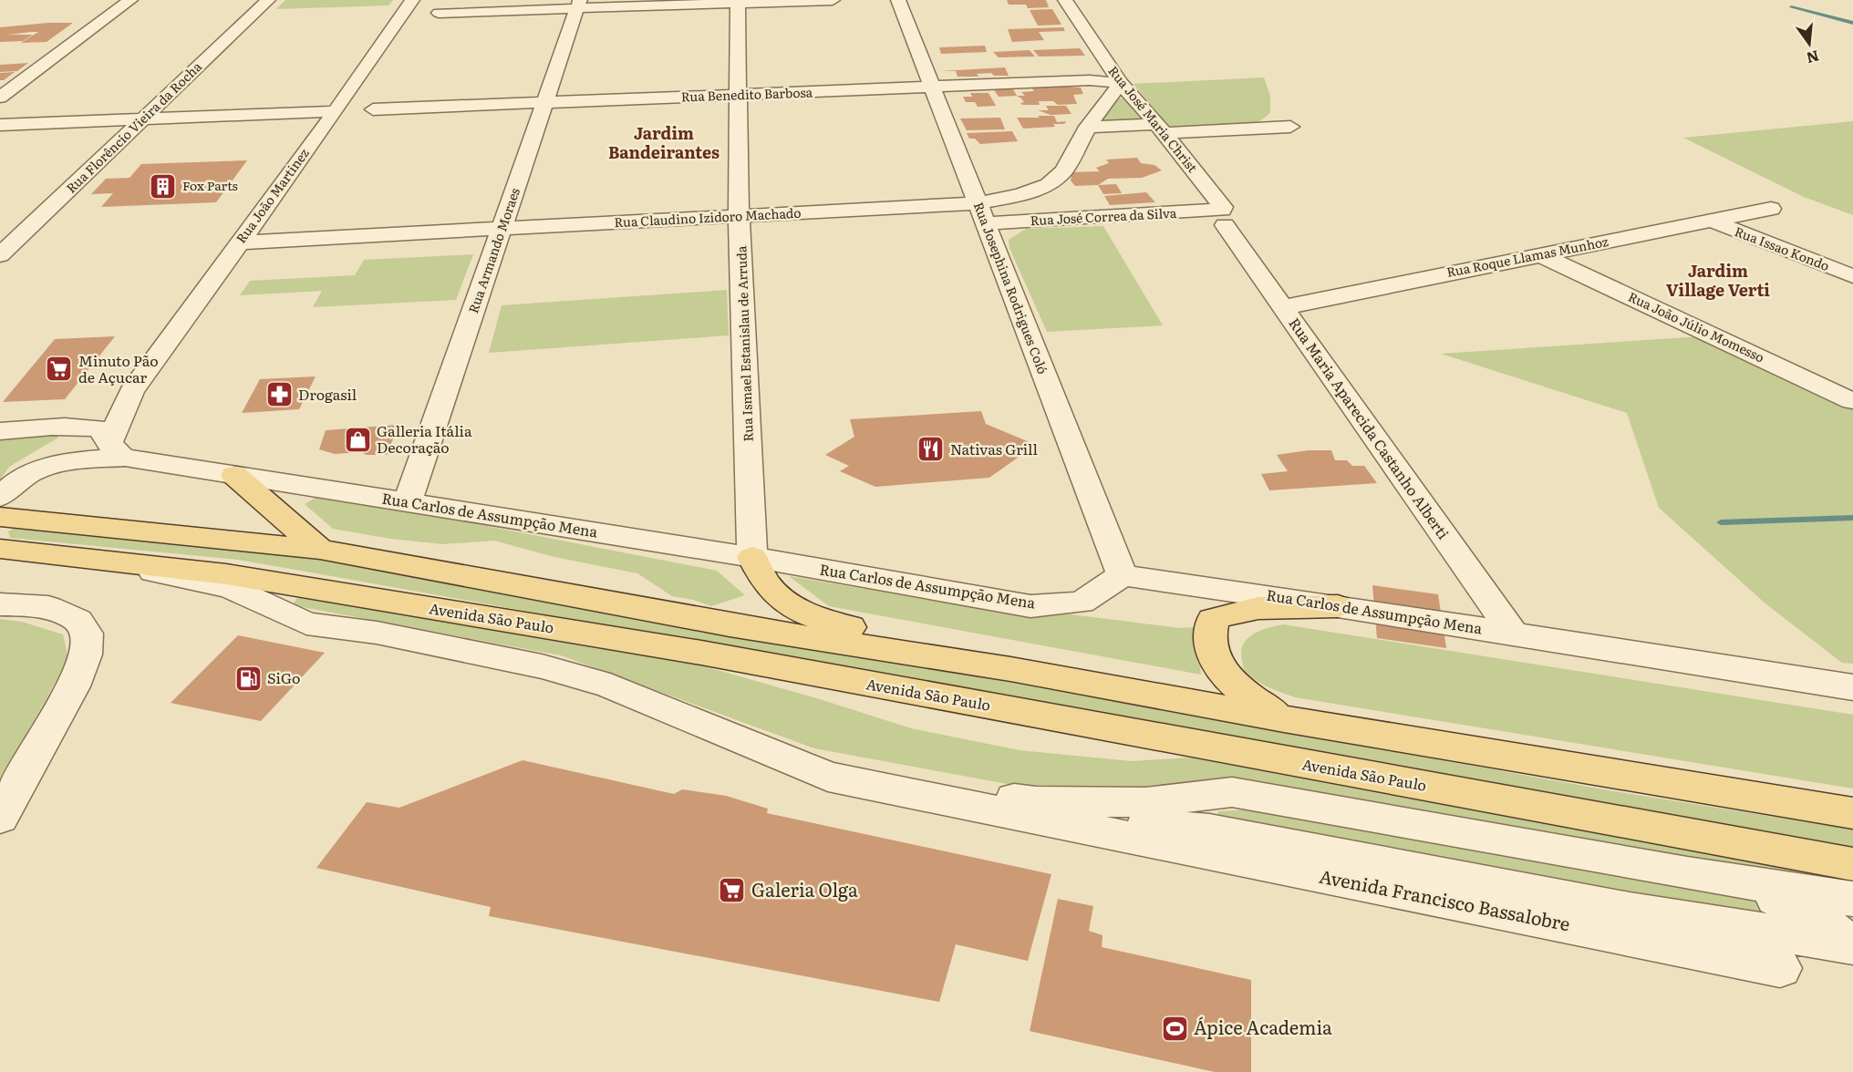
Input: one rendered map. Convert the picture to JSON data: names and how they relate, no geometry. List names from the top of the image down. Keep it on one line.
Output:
{"streets":{"main road":["Avenida São Paulo"],"street":["Rua Benedito Barbosa","Rua José Maria Christ","Rua Florêncio Vieira da Rocha","Rua João Martinez","Rua José Correa da Silva","Rua Claudino Izidoro Machado","Rua Issao Kondo","Rua Armando Moraes","Rua Roque Llamas Munhoz","Rua Josephina Rodrigues Coló","Rua João Júlio Momesso","Rua Ismael Estanislau de Arruda","Rua Maria Aparecida Castanho Alberti","Rua Carlos de Assumpção Mena","Avenida Francisco Bassalobre"]},"crossings":[["Rua Benedito Barbosa","Rua José Maria Christ"],["Rua Benedito Barbosa","Rua Claudino Izidoro Machado"],["Rua Benedito Barbosa","Rua Armando Moraes"],["Rua Benedito Barbosa","Rua Josephina Rodrigues Coló"],["Rua Benedito Barbosa","Rua Ismael Estanislau de Arruda"],["Rua José Maria Christ","Rua José Correa da Silva"],["Rua José Maria Christ","Rua Claudino Izidoro Machado"],["Rua José Maria Christ","Rua Maria Aparecida Castanho Alberti"],["Rua João Martinez","Rua Claudino Izidoro Machado"],["Rua João Martinez","Rua Carlos de Assumpção Mena"],["Rua José Correa da Silva","Rua Claudino Izidoro Machado"],["Rua José Correa da Silva","Rua Josephina Rodrigues Coló"],["Rua José Correa da Silva","Rua Maria Aparecida Castanho Alberti"],["Rua Claudino Izidoro Machado","Rua Armando Moraes"],["Rua Claudino Izidoro Machado","Rua Josephina Rodrigues Coló"],["Rua Claudino Izidoro Machado","Rua Ismael Estanislau de Arruda"],["Rua Issao Kondo","Rua Roque Llamas Munhoz"],["Rua Armando Moraes","Rua Carlos de Assumpção Mena"],["Rua Roque Llamas Munhoz","Rua João Júlio Momesso"],["Rua Roque Llamas Munhoz","Rua Maria Aparecida Castanho Alberti"],["Rua Josephina Rodrigues Coló","Rua Carlos de Assumpção Mena"],["Rua Ismael Estanislau de Arruda","Rua Carlos de Assumpção Mena"],["Rua Maria Aparecida Castanho Alberti","Rua Carlos de Assumpção Mena"]],"districts":["Jardim Bandeirantes","Jardim Village Verti"],"places":{"building":["Fox Parts"],"supermarket":["Minuto Pão de Açucar","Galeria Olga"],"pharmacy":["Drogasil"],"shop":["Galleria Itália Decoração"],"restaurant":["Nativas Grill"],"fuel station":["SiGo"],"sports":["Ápice Academia"]},"north":"bottom"}
